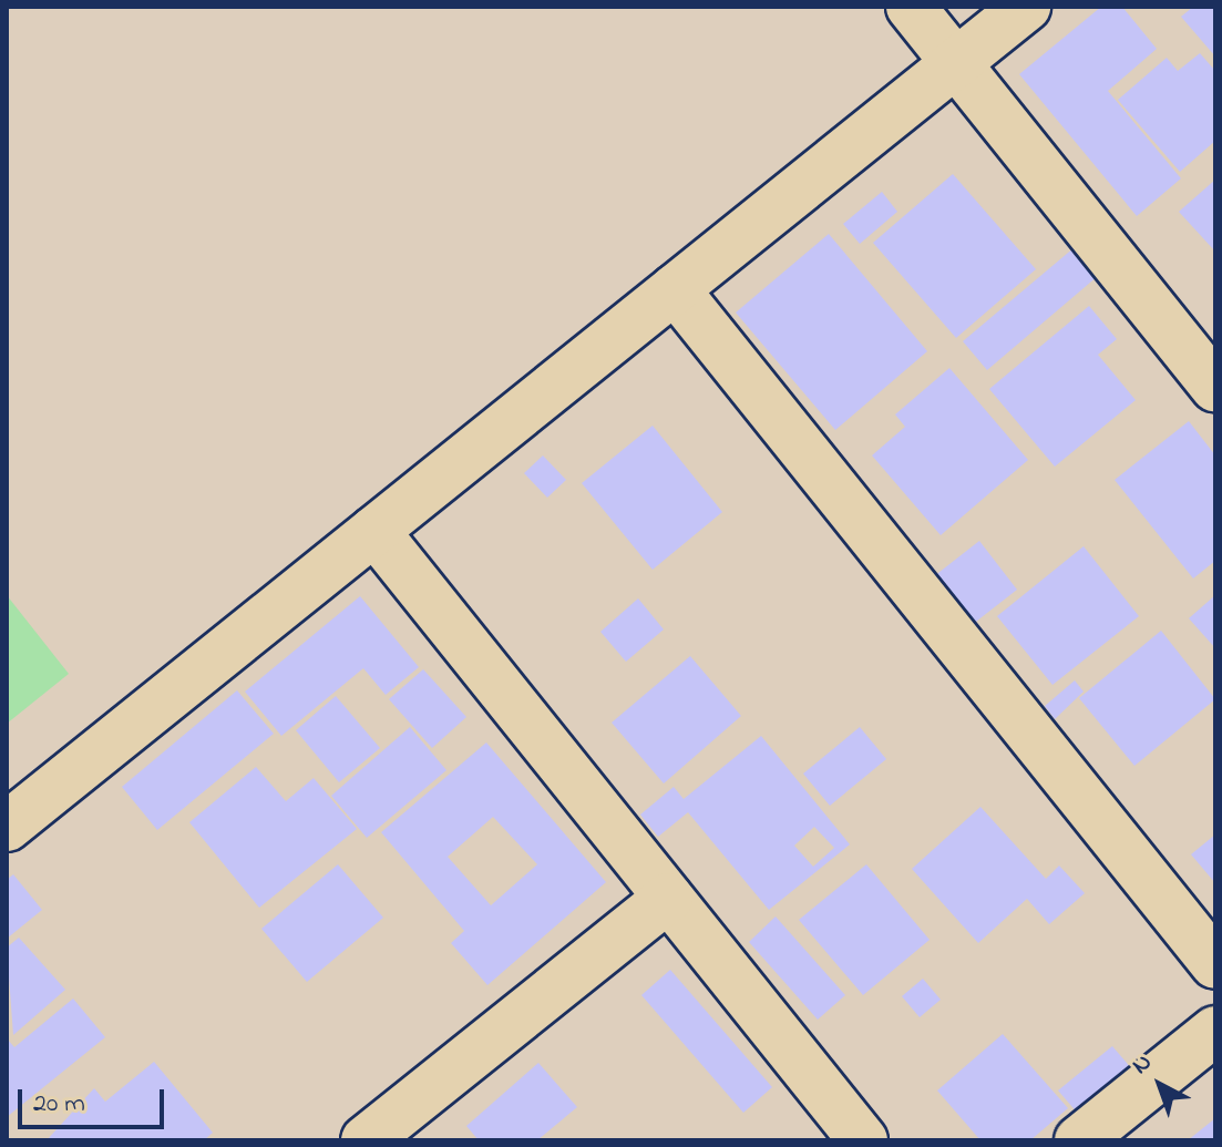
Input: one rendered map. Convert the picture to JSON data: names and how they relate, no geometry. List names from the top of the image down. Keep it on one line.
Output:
{"scale_bar":"20 m","north":"top left"}
